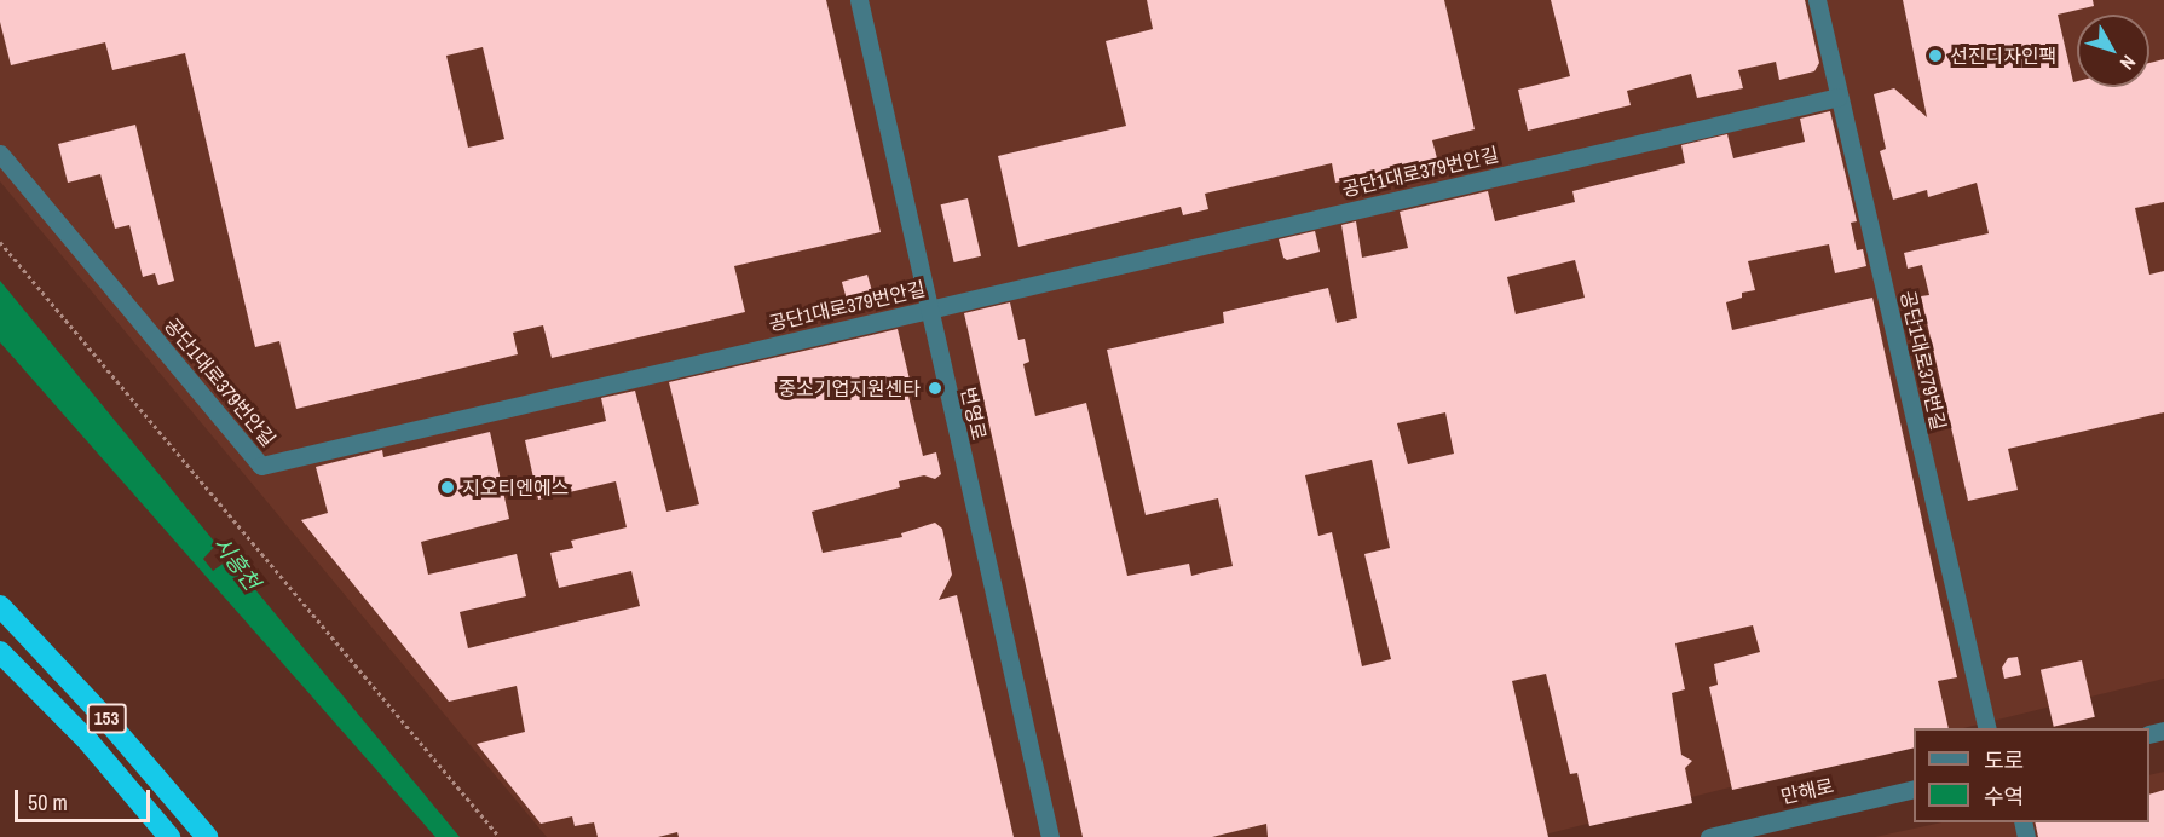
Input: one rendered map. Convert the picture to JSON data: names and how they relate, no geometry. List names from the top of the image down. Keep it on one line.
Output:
{"streets":{"highway":["153"],"street":["공단1대로379번안길","공단1대로379번길","번영로","만해로"]},"crossings":[["공단1대로379번안길","공단1대로379번길"],["공단1대로379번안길","번영로"]],"water":["시흥천"],"places":["선진디자인팩","중소기업지원센타","지오티엔에스"],"legend":["도로","수역"],"scale_bar":"50 m","north":"bottom right"}
